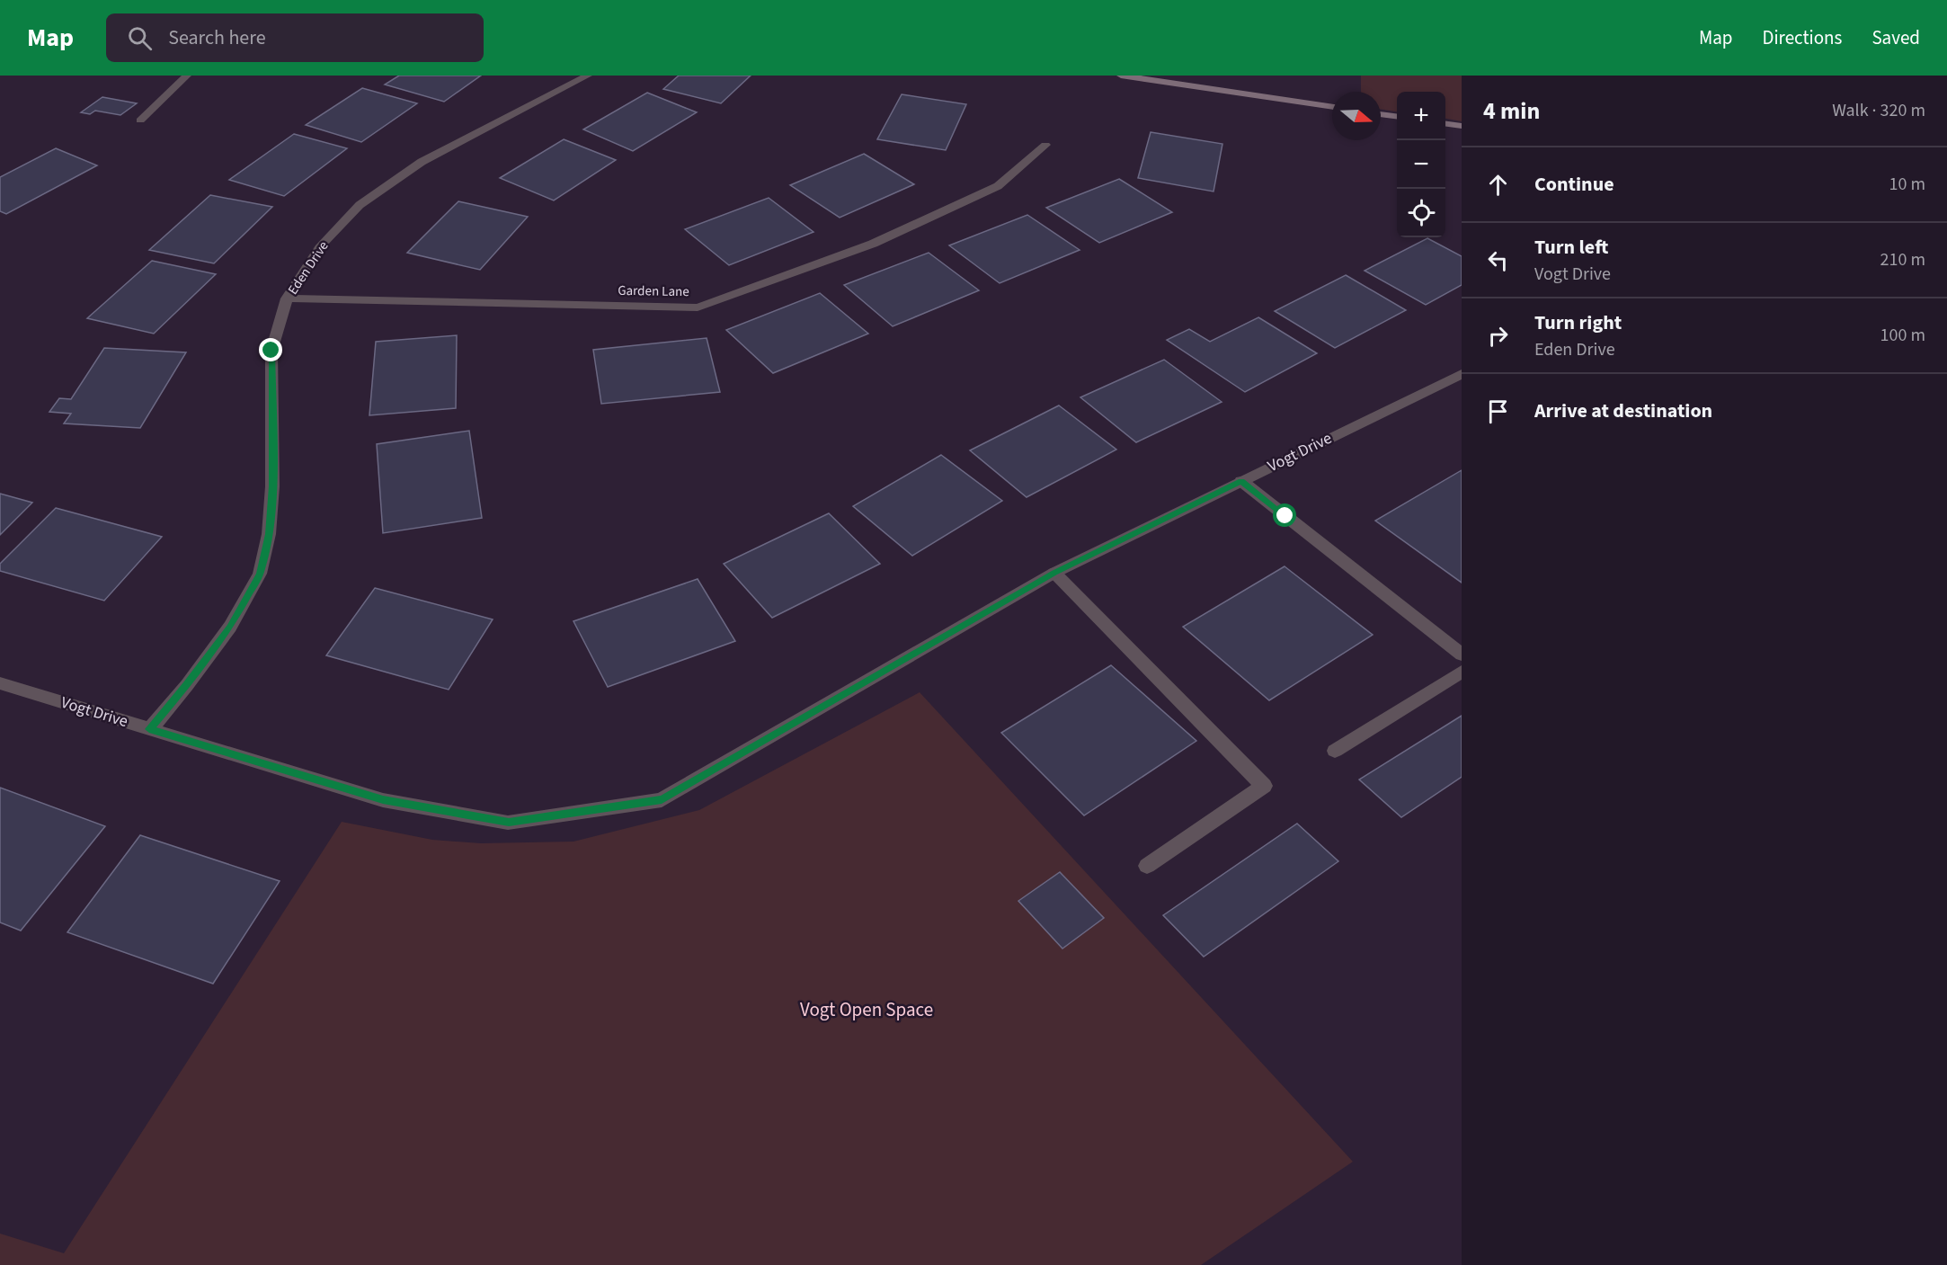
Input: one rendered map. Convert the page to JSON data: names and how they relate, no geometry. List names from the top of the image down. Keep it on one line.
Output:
{"streets":{"street":["Eden Drive","Garden Lane","Vogt Drive"]},"crossings":[["Eden Drive","Garden Lane"],["Eden Drive","Vogt Drive"]],"parks":["Vogt Open Space"],"north":"right","page":{"header":"Map","search":"Search here","nav":["Map","Directions","Saved"],"heading":["4 min","Walk · 320 m"],"map_buttons":["+","−"],"list":[["Continue","10 m"],["Turn left","Vogt Drive","210 m"],["Turn right","Eden Drive","100 m"],"Arrive at destination"]}}
